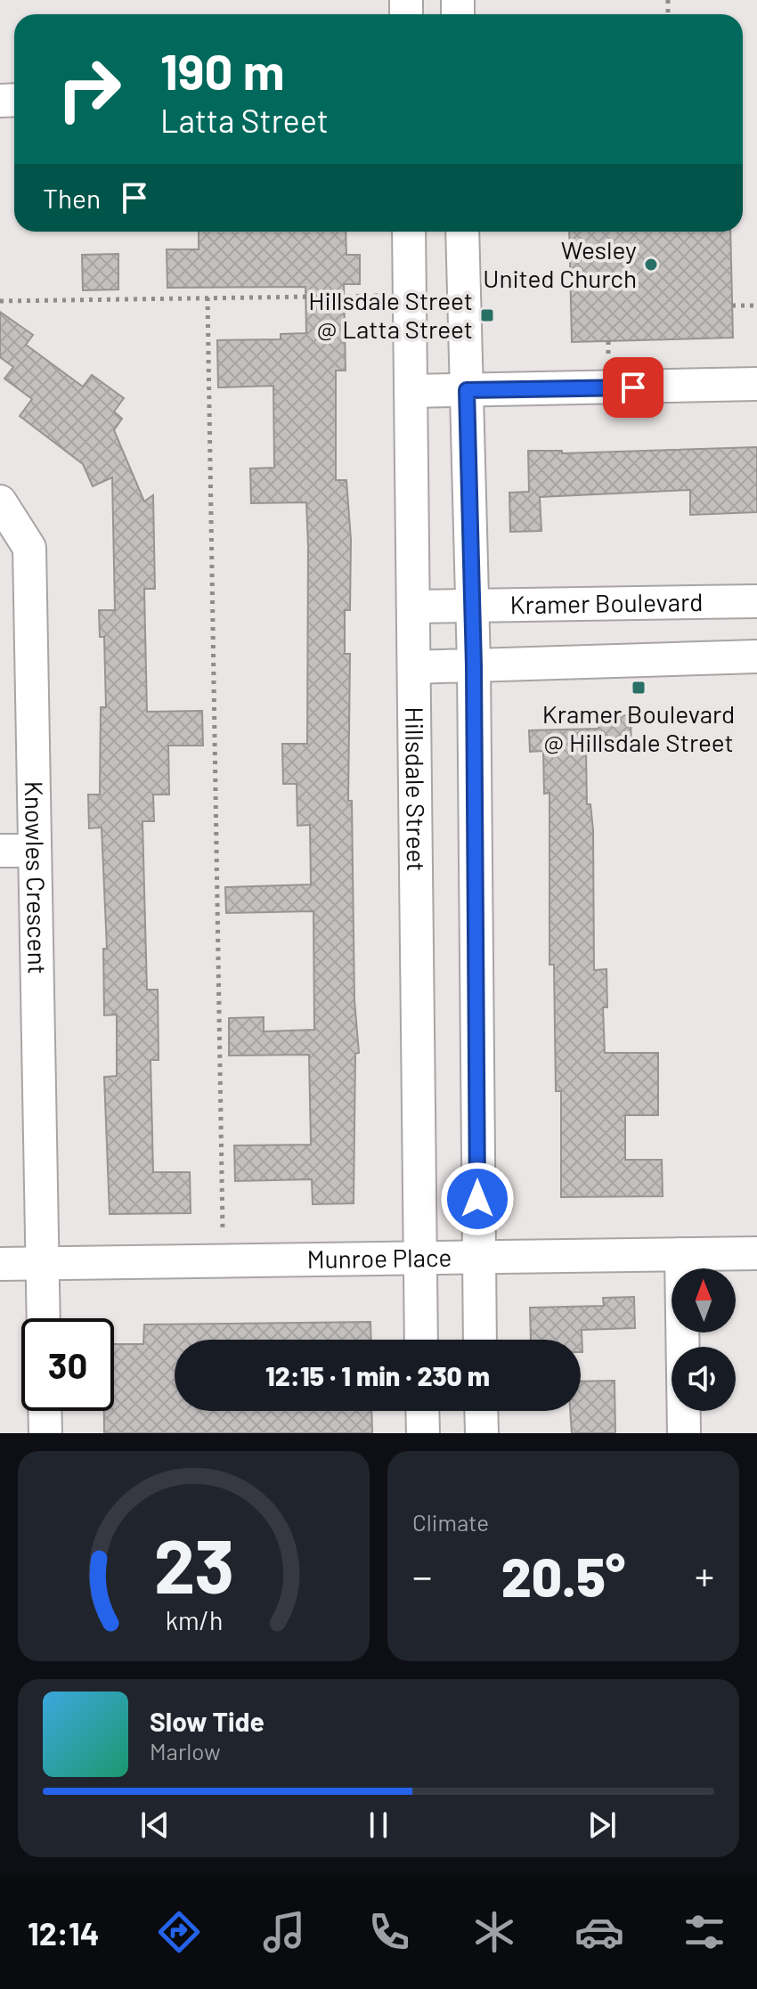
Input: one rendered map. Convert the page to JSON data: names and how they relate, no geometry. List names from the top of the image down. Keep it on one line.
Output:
{"streets":{"street":["Kramer Boulevard","Hillsdale Street","Knowles Crescent","Munroe Place"]},"crossings":[["Kramer Boulevard","Hillsdale Street"],["Hillsdale Street","Munroe Place"],["Knowles Crescent","Munroe Place"]],"places":{"other":["Wesley United Church"],"transit":["Hillsdale Street @ Latta Street","Kramer Boulevard @ Hillsdale Street"]},"north":"top","page":{"turn":["190 m","Latta Street"],"then":"Then","limit":"30","trip":"12:15 · 1 min · 230 m","tile":"Climate","heat":["−","20.5°","+"],"song":["Slow Tide","Marlow"],"tabs":"12:14","gauge":["23","km/h"]}}
